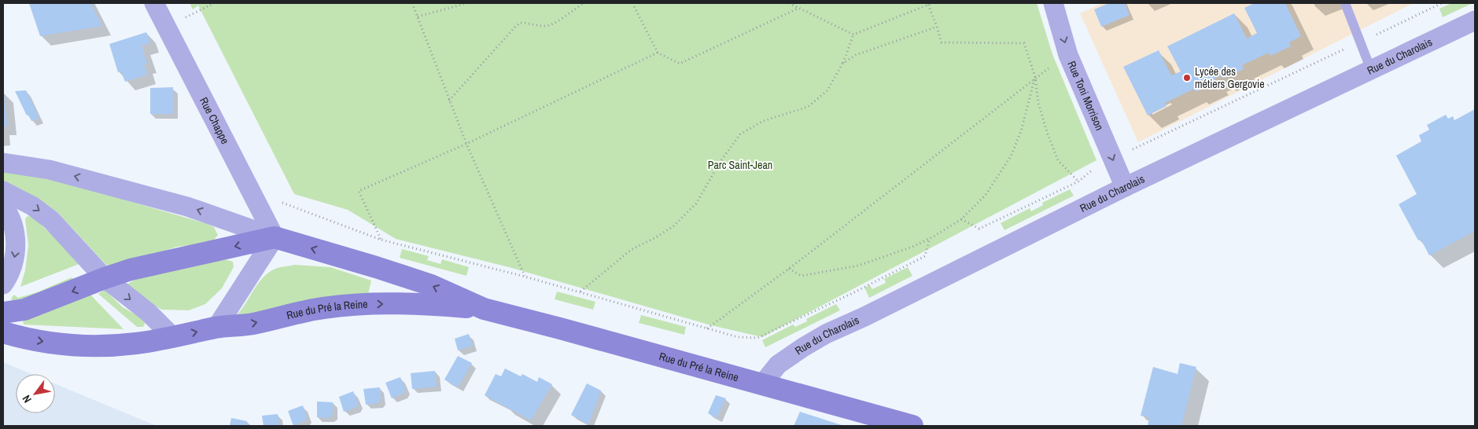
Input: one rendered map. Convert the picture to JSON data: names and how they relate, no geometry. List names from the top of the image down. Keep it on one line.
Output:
{"streets":{"main road":["Rue du Pré la Reine"],"street":["Rue du Charolais","Rue Toni Morrison","Rue Chappe"]},"crossings":[["Rue du Charolais","Rue Toni Morrison"],["Rue du Charolais","Rue du Pré la Reine"],["Rue Chappe","Rue du Pré la Reine"]],"one_way":["Rue Toni Morrison"],"parks":["Parc Saint-Jean"],"places":["Lycée des métiers Gergovie"],"north":"bottom left"}
